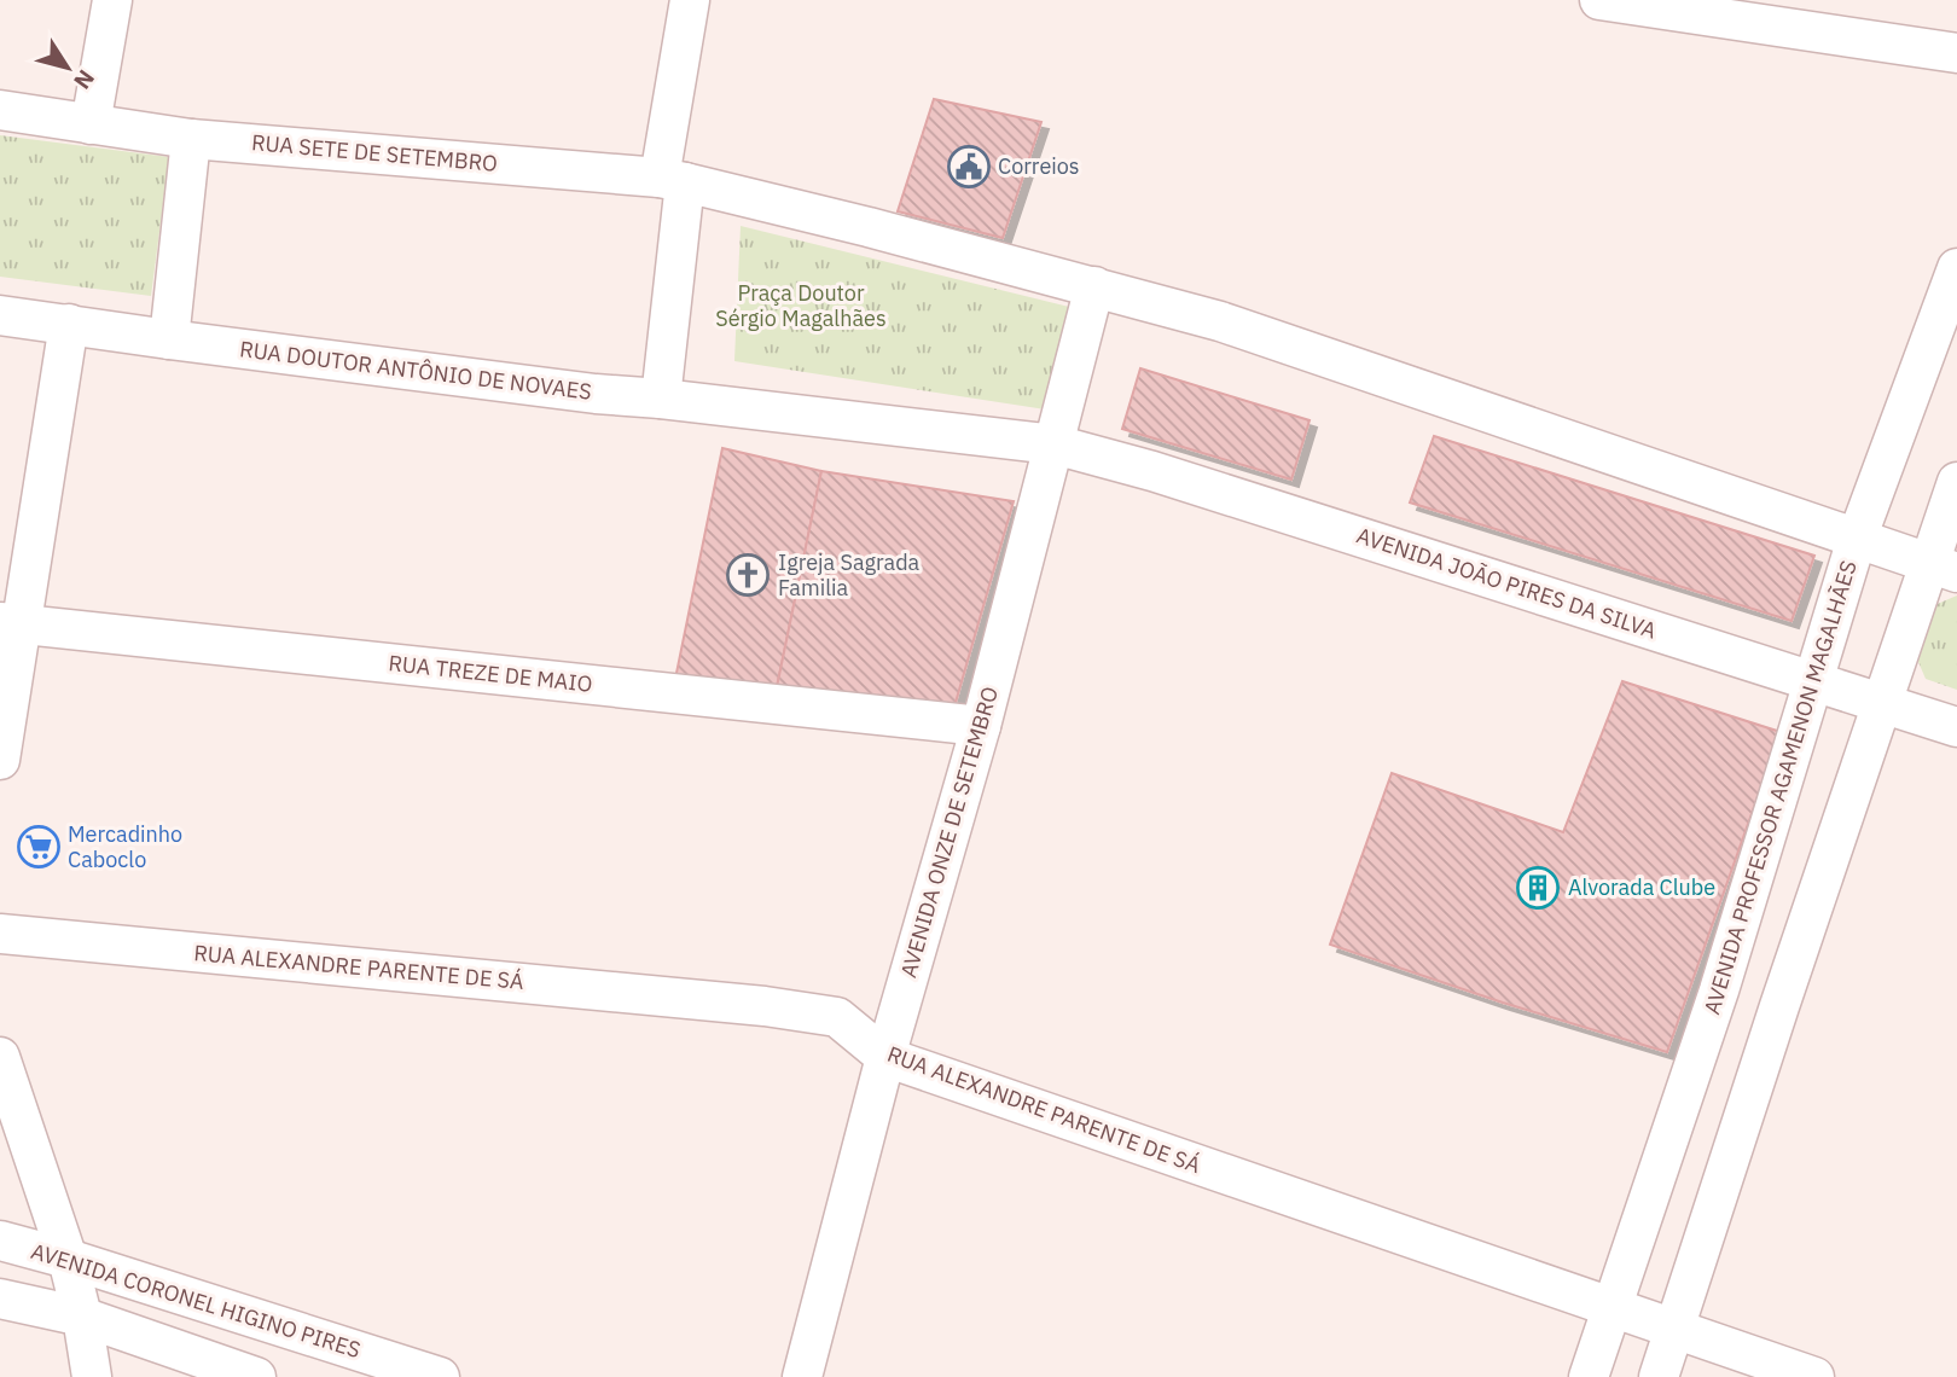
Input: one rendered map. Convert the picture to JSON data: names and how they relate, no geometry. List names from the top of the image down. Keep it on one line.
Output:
{"streets":{"street":["RUA SETE DE SETEMBRO","RUA DOUTOR ANTÔNIO DE NOVAES","AVENIDA JOÃO PIRES DA SILVA","RUA TREZE DE MAIO","AVENIDA PROFESSOR AGAMENON MAGALHÃES","AVENIDA ONZE DE SETEMBRO","RUA ALEXANDRE PARENTE DE SÁ","AVENIDA CORONEL HIGINO PIRES"]},"crossings":[["AVENIDA JOÃO PIRES DA SILVA","AVENIDA PROFESSOR AGAMENON MAGALHÃES"],["AVENIDA JOÃO PIRES DA SILVA","AVENIDA ONZE DE SETEMBRO"],["RUA TREZE DE MAIO","AVENIDA ONZE DE SETEMBRO"],["AVENIDA PROFESSOR AGAMENON MAGALHÃES","RUA ALEXANDRE PARENTE DE SÁ"],["AVENIDA ONZE DE SETEMBRO","RUA ALEXANDRE PARENTE DE SÁ"]],"parks":["Praça Doutor Sérgio Magalhães"],"places":{"public building":["Correios"],"church":["Igreja Sagrada Familia"],"supermarket":["Mercadinho Caboclo"],"building":["Alvorada Clube"]},"north":"bottom right"}
